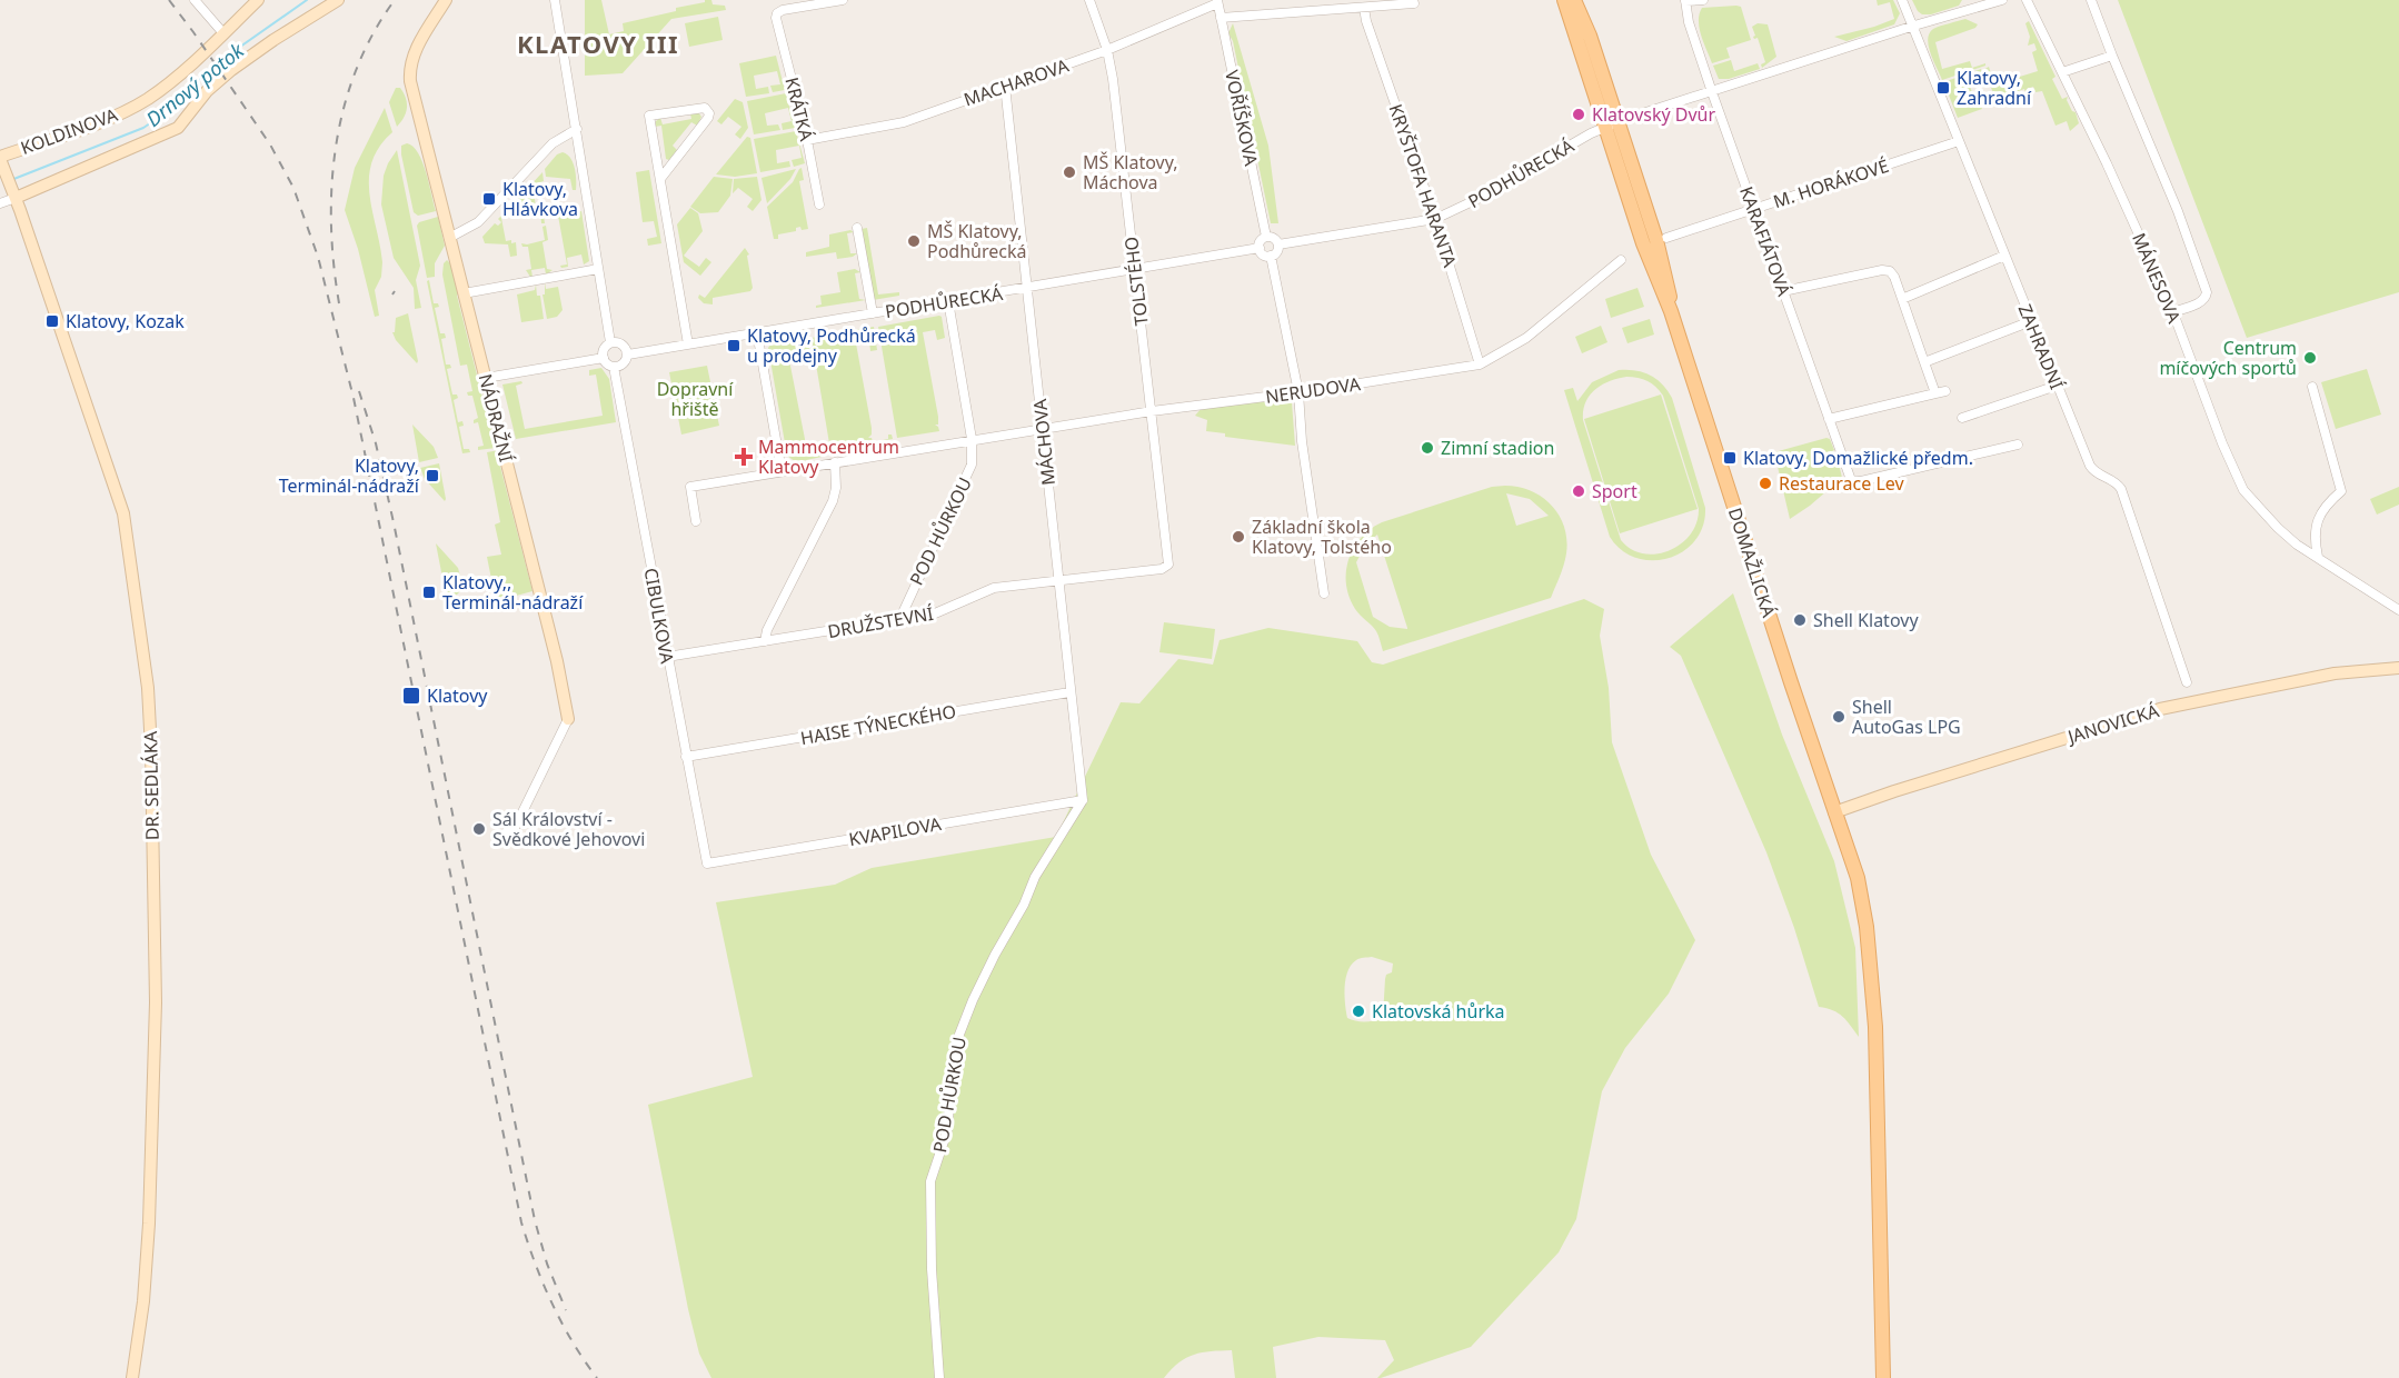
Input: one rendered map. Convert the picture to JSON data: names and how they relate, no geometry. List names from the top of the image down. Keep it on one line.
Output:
{"streets":{"main road":["DOMAŽLICKÁ"],"street":["MACHAROVA","KRÁTKÁ","VOŘÍŠKOVA","KOLDINOVA","PODHŮRECKÁ","M. HORÁKOVÉ","KRYŠTOFA HARANTA","KARAFIÁTOVÁ","MÁNESOVA","TOLSTÉHO","ZAHRADNÍ","NERUDOVA","NÁDRAŽNÍ","MÁCHOVA","POD HŮRKOU","CIBULKOVA","DRUŽSTEVNÍ","JANOVICKÁ","HAISE TÝNECKÉHO","DR. SEDLÁKA","KVAPILOVA"]},"crossings":[["MACHAROVA","KRÁTKÁ"],["MACHAROVA","VOŘÍŠKOVA"],["MACHAROVA","TOLSTÉHO"],["MACHAROVA","MÁCHOVA"],["VOŘÍŠKOVA","PODHŮRECKÁ"],["KOLDINOVA","DR. SEDLÁKA"],["PODHŮRECKÁ","KRYŠTOFA HARANTA"],["PODHŮRECKÁ","TOLSTÉHO"],["PODHŮRECKÁ","MÁCHOVA"],["PODHŮRECKÁ","POD HŮRKOU"],["PODHŮRECKÁ","DOMAŽLICKÁ"],["PODHŮRECKÁ","CIBULKOVA"],["M. HORÁKOVÉ","KARAFIÁTOVÁ"],["M. HORÁKOVÉ","ZAHRADNÍ"],["KRYŠTOFA HARANTA","NERUDOVA"],["TOLSTÉHO","NERUDOVA"],["TOLSTÉHO","DRUŽSTEVNÍ"],["NERUDOVA","MÁCHOVA"],["NERUDOVA","POD HŮRKOU"],["MÁCHOVA","POD HŮRKOU"],["MÁCHOVA","DRUŽSTEVNÍ"],["MÁCHOVA","HAISE TÝNECKÉHO"],["MÁCHOVA","KVAPILOVA"],["POD HŮRKOU","DRUŽSTEVNÍ"],["POD HŮRKOU","KVAPILOVA"],["DOMAŽLICKÁ","JANOVICKÁ"],["CIBULKOVA","DRUŽSTEVNÍ"],["CIBULKOVA","HAISE TÝNECKÉHO"],["CIBULKOVA","KVAPILOVA"]],"districts":["KLATOVY III"],"water":["Drnový potok"],"parks":["Dopravní hřiště"],"places":{"transit":["Klatovy, Zahradní","Klatovy, Hlávkova","Klatovy, Kozak","Klatovy, Podhůrecká u prodejny","Klatovy, Domažlické předm.","Klatovy, Terminál-nádraží","Klatovy,, Terminál-nádraží","Klatovy"],"other":["Klatovský Dvůr","MŠ Klatovy, Máchova","MŠ Klatovy, Podhůrecká","Centrum míčových sportů","Zimní stadion","Restaurace Lev","Sport","Základní škola Klatovy, Tolstého","Shell Klatovy","Shell AutoGas LPG","Sál Království - Svědkové Jehovovi","Klatovská hůrka"],"health":["Mammocentrum Klatovy"]}}
